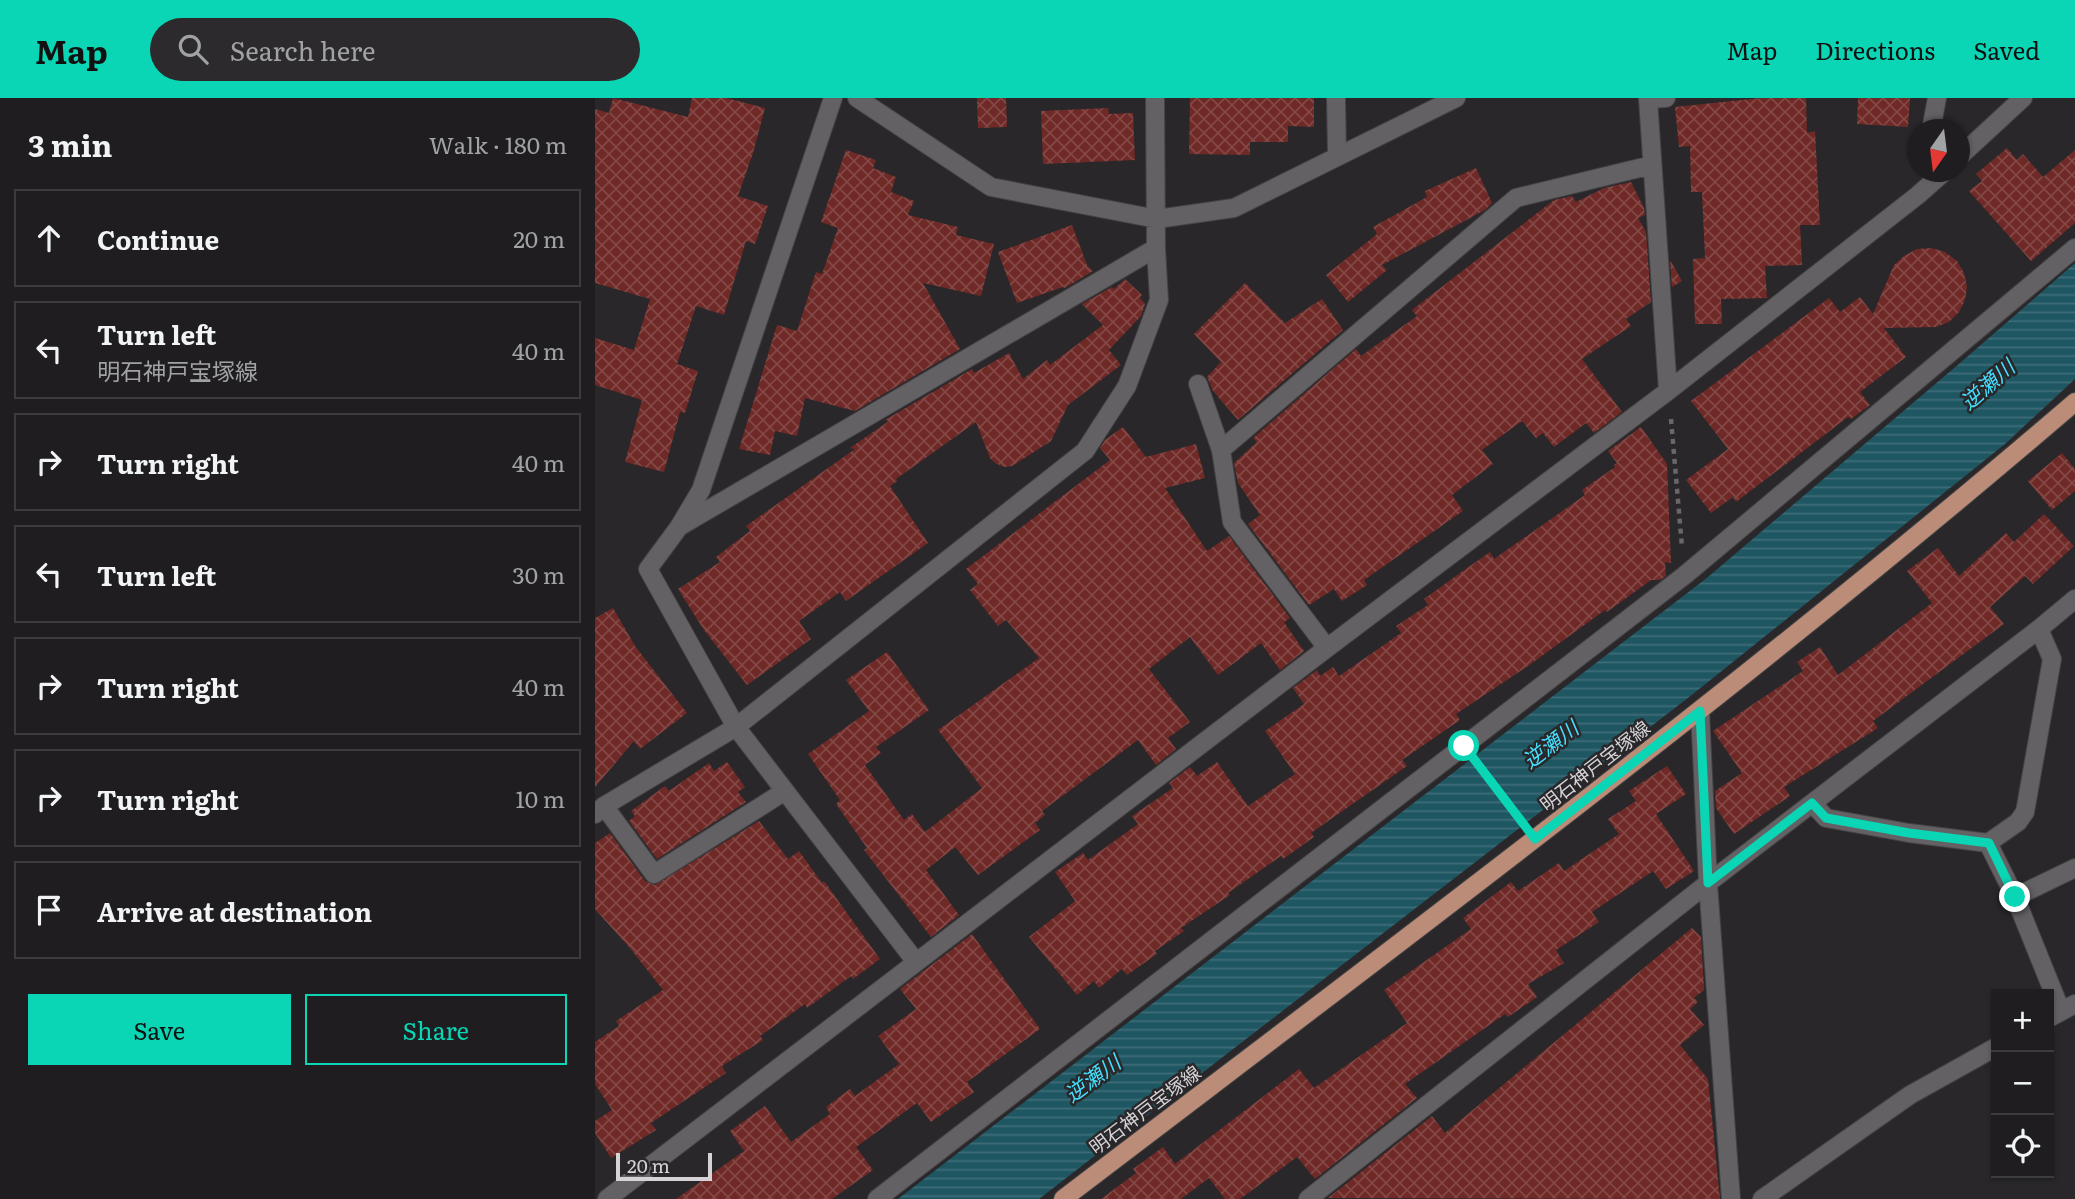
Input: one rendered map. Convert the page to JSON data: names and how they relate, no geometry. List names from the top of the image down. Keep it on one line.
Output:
{"streets":{"main road":["明石神戸宝塚線"]},"water":["逆瀬川"],"scale_bar":"20 m","north":"bottom","page":{"header":"Map","search":"Search here","nav":["Map","Directions","Saved"],"heading":["3 min","Walk · 180 m"],"list":[["Continue","20 m"],["Turn left","明石神戸宝塚線","40 m"],["Turn right","40 m"],["Turn left","30 m"],["Turn right","40 m"],["Turn right","10 m"],"Arrive at destination"],"buttons":["Save","Share"],"map_buttons":["+","−"],"scale":"20 m"}}
